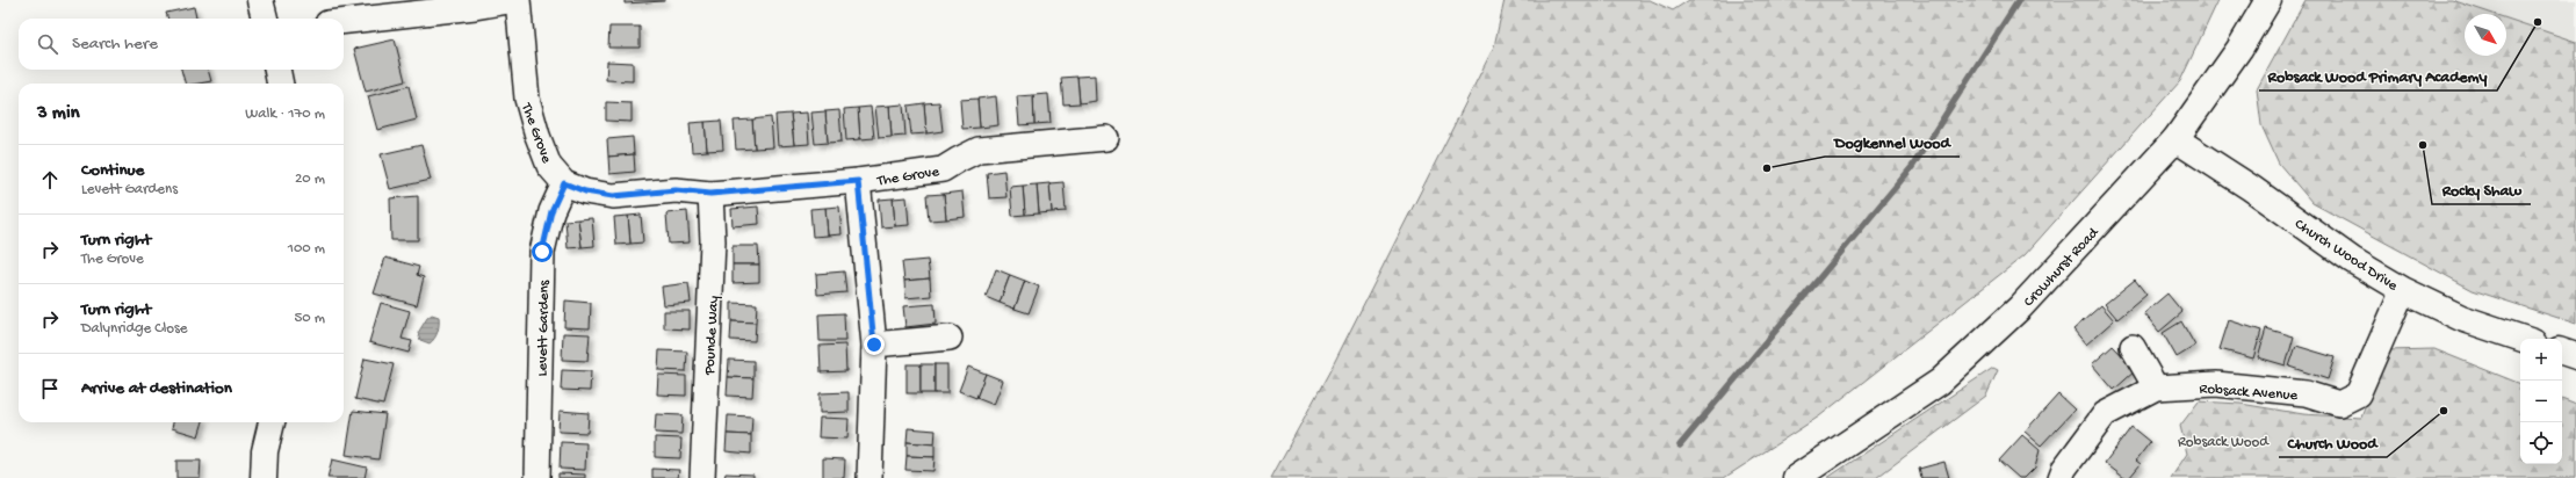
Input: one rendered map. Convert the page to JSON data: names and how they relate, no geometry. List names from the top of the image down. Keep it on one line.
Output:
{"streets":{"main road":["Church Wood Drive","Crowhurst Road"],"street":["The Grove","Levett Gardens","Pounde Way","Robsack Avenue"]},"crossings":[["The Grove","Levett Gardens"],["The Grove","Pounde Way"],["Church Wood Drive","Crowhurst Road"],["Church Wood Drive","Robsack Avenue"]],"parks":["Robsack Wood"],"places":["Robsack Wood Primary Academy","Rocky Shaw","Dogkennel Wood","Church Wood"],"north":"bottom right","page":{"search":"Search here","heading":["3 min","Walk · 170 m"],"list":[["Continue","Levett Gardens","20 m"],["Turn right","The Grove","100 m"],["Turn right","Dalynridge Close","50 m"],"Arrive at destination"],"map_buttons":["+","−"]}}
